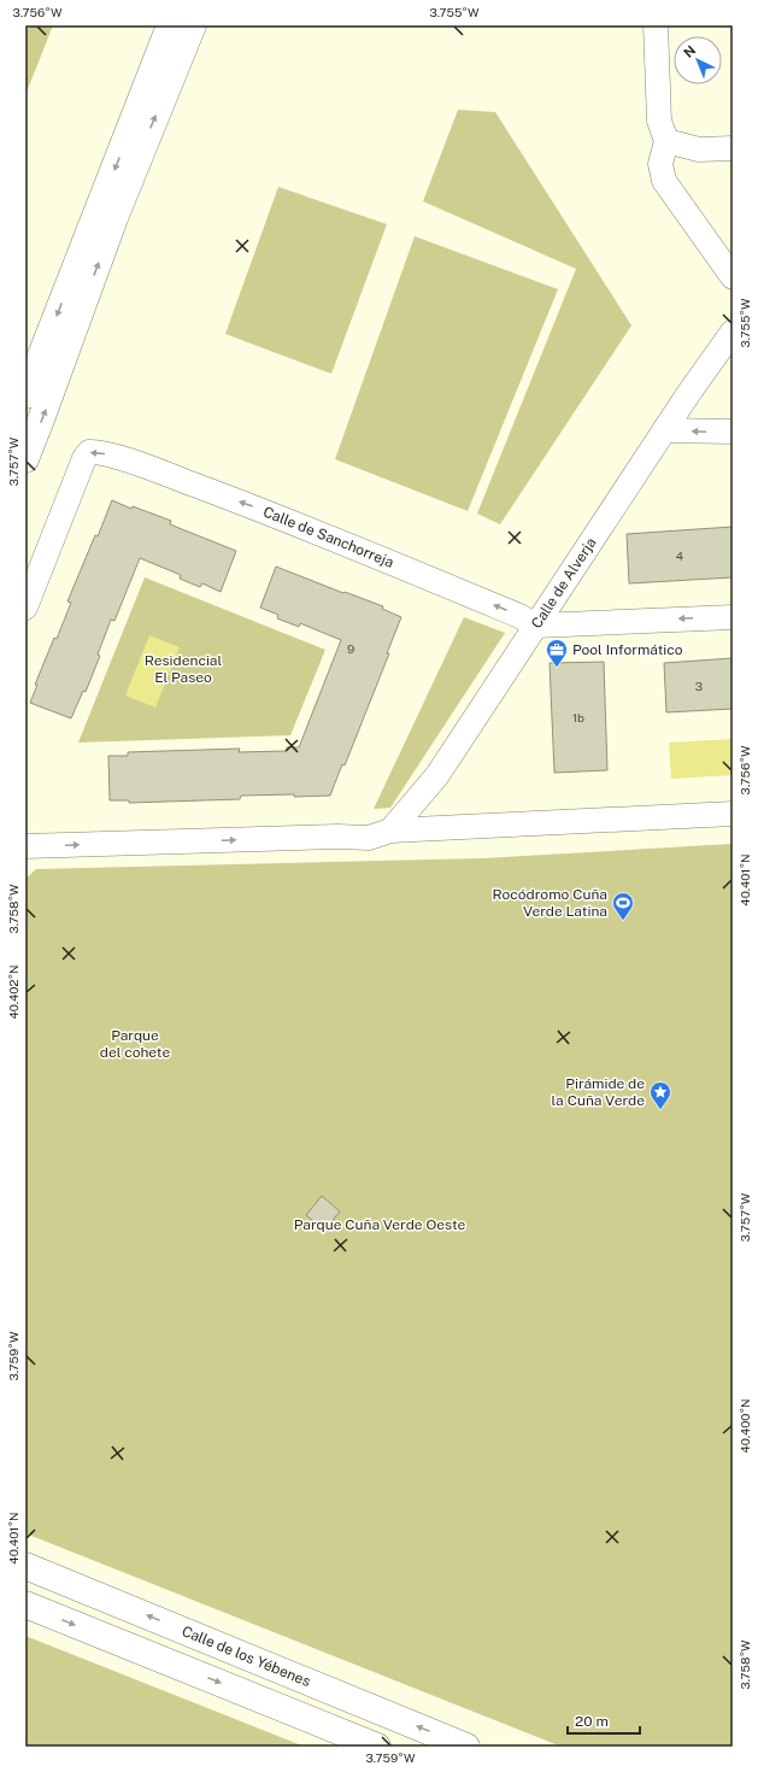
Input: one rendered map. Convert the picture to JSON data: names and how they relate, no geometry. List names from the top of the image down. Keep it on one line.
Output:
{"streets":{"main road":["Calle de los Yébenes"],"street":["Calle de Sanchorreja","Calle de Alverja"]},"crossings":[["Calle de Sanchorreja","Calle de Alverja"]],"parks":["Residencial El Paseo","Parque del cohete","Parque Cuña Verde Oeste"],"places":{"office":["Pool Informático"],"sports":["Rocódromo Cuña Verde Latina"],"place":["Pirámide de la Cuña Verde"]},"house_numbers":["4","9","3","1b"],"scale_bar":"20 m","north":"top left","coordinates":["3.756°W","3.755°W","3.757°W","40.401°N","3.758°W","40.402°N","3.759°W","40.400°N"]}
